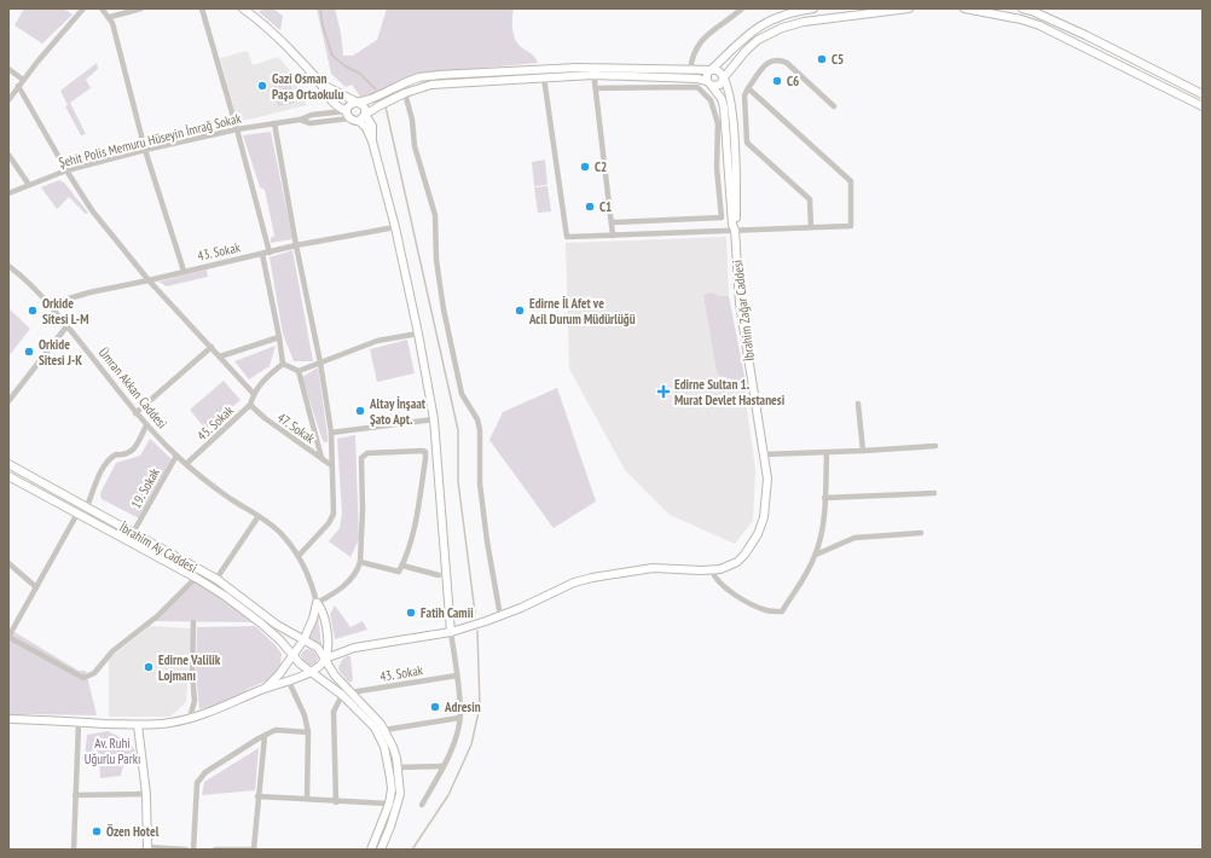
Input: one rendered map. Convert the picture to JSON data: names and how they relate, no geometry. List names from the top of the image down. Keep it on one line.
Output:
{"streets":{"main road":["İbrahim Zağar Caddesi","İbrahim Ay Caddesi"],"street":["Şehit Polis Memuru Hüseyin İmrağ Sokak","43. Sokak","Ümran Akkan Caddesi","45. Sokak","47. Sokak","19. Sokak"]},"crossings":[["43. Sokak","Ümran Akkan Caddesi"],["43. Sokak","İbrahim Ay Caddesi"],["İbrahim Zağar Caddesi","İbrahim Ay Caddesi"],["Ümran Akkan Caddesi","45. Sokak"],["Ümran Akkan Caddesi","19. Sokak"],["45. Sokak","47. Sokak"],["19. Sokak","İbrahim Ay Caddesi"]],"parks":["Av. Ruhi Uğurlu Parkı"],"places":{"other":["C5","C6","Gazi Osman Paşa Ortaokulu","C2","C1","Orkide Sitesi L-M","Edirne İl Afet ve Acil Durum Müdürlüğü","Orkide Sitesi J-K","Altay İnşaat Şato Apt.","Fatih Camii","Edirne Valilik Lojmanı","Adresin","Özen Hotel"],"health":["Edirne Sultan 1. Murat Devlet Hastanesi"]}}
